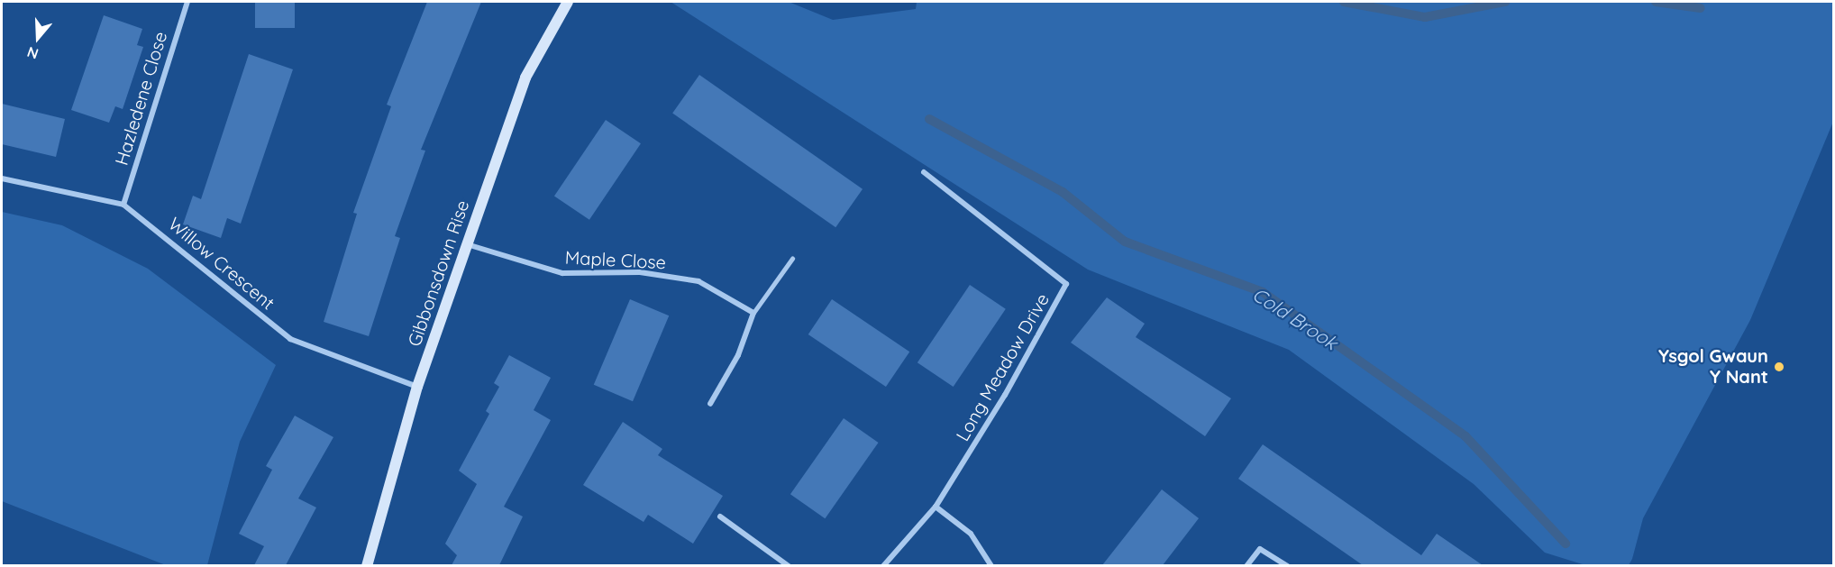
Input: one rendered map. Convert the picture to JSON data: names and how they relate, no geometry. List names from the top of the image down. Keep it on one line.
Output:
{"streets":{"street":["Hazledene Close","Maple Close","Willow Crescent","Gibbonsdown Rise","Long Meadow Drive"]},"crossings":[["Hazledene Close","Willow Crescent"],["Maple Close","Gibbonsdown Rise"],["Willow Crescent","Gibbonsdown Rise"]],"water":["Cold Brook"],"places":["Ysgol Gwaun Y Nant"],"north":"bottom"}
